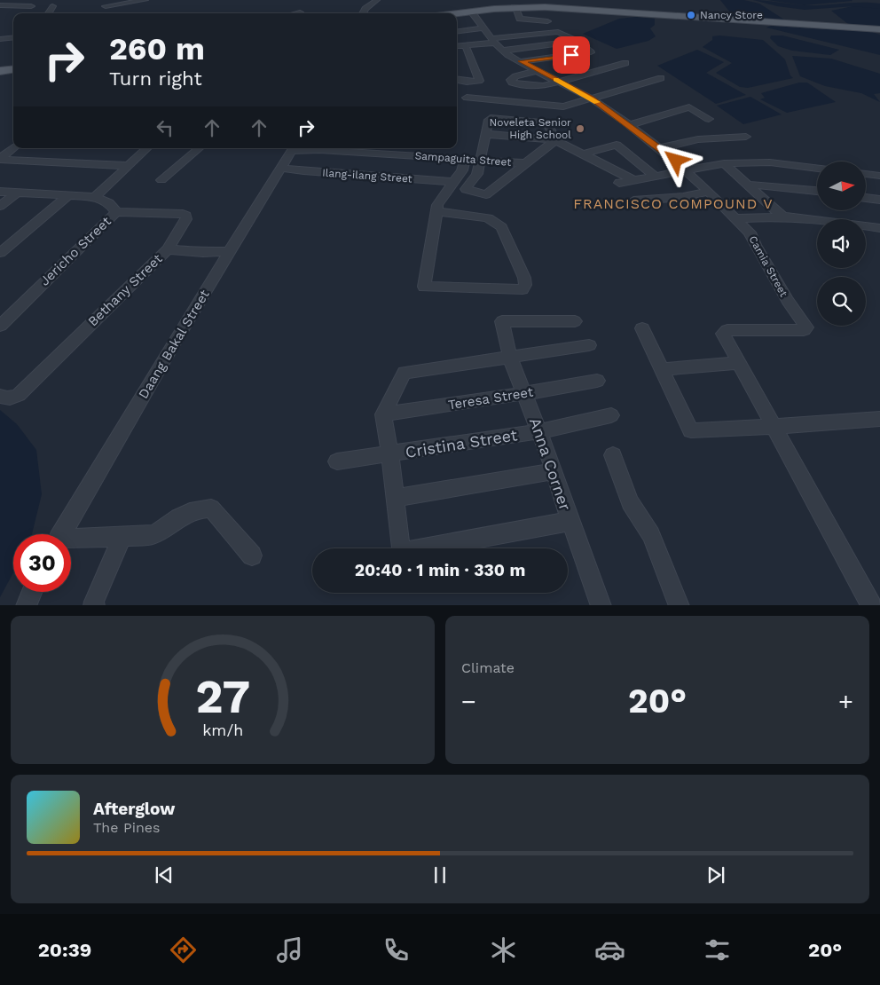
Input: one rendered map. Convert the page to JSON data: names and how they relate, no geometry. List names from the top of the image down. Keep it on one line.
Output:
{"streets":{"street":["Sampaguita Street","Ilang-ilang Street","Jericho Street","Camia Street","Bethany Street","Daang Bakal Street","Teresa Street","Cristina Street","Anna Corner"]},"crossings":[["Sampaguita Street","Daang Bakal Street"],["Ilang-ilang Street","Daang Bakal Street"],["Jericho Street","Bethany Street"],["Teresa Street","Anna Corner"],["Cristina Street","Anna Corner"]],"districts":["FRANCISCO COMPOUND V"],"places":["Nancy Store","Noveleta Senior High School"],"north":"right","page":{"turn":["260 m","Turn right"],"limit":"30","trip":"20:40 · 1 min · 330 m","tile":"Climate","heat":["−","20°","+"],"song":["Afterglow","The Pines"],"tabs":["20:39","20°"],"gauge":["27","km/h"]}}
